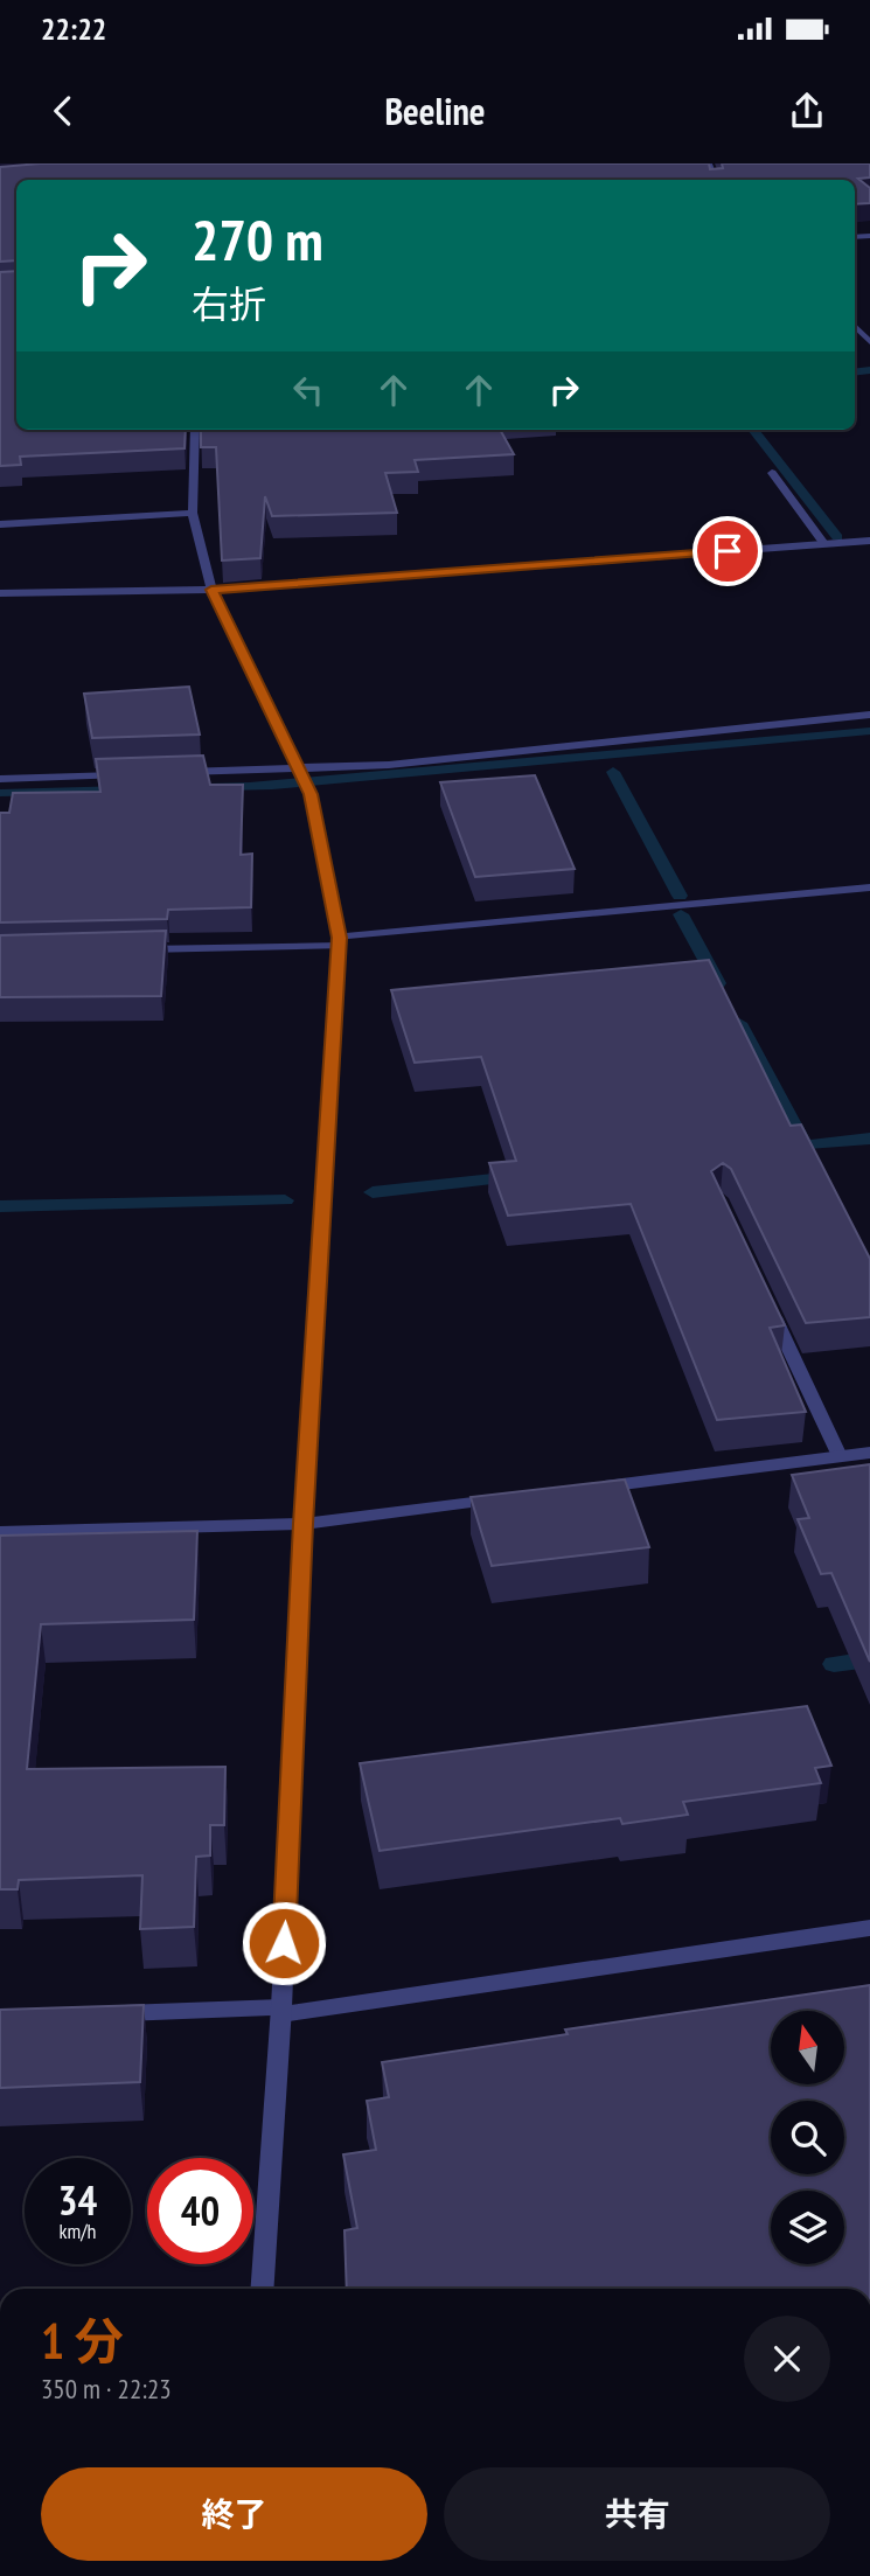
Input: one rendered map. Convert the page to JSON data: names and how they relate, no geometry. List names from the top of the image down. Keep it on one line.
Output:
{"north":"top","page":{"status":"22:22","header":"Beeline","turn":["270 m","右折"],"speed":"34 km/h","limit":"40","heading":["1 分","350 m · 22:23"],"buttons":["終了","共有"]}}
